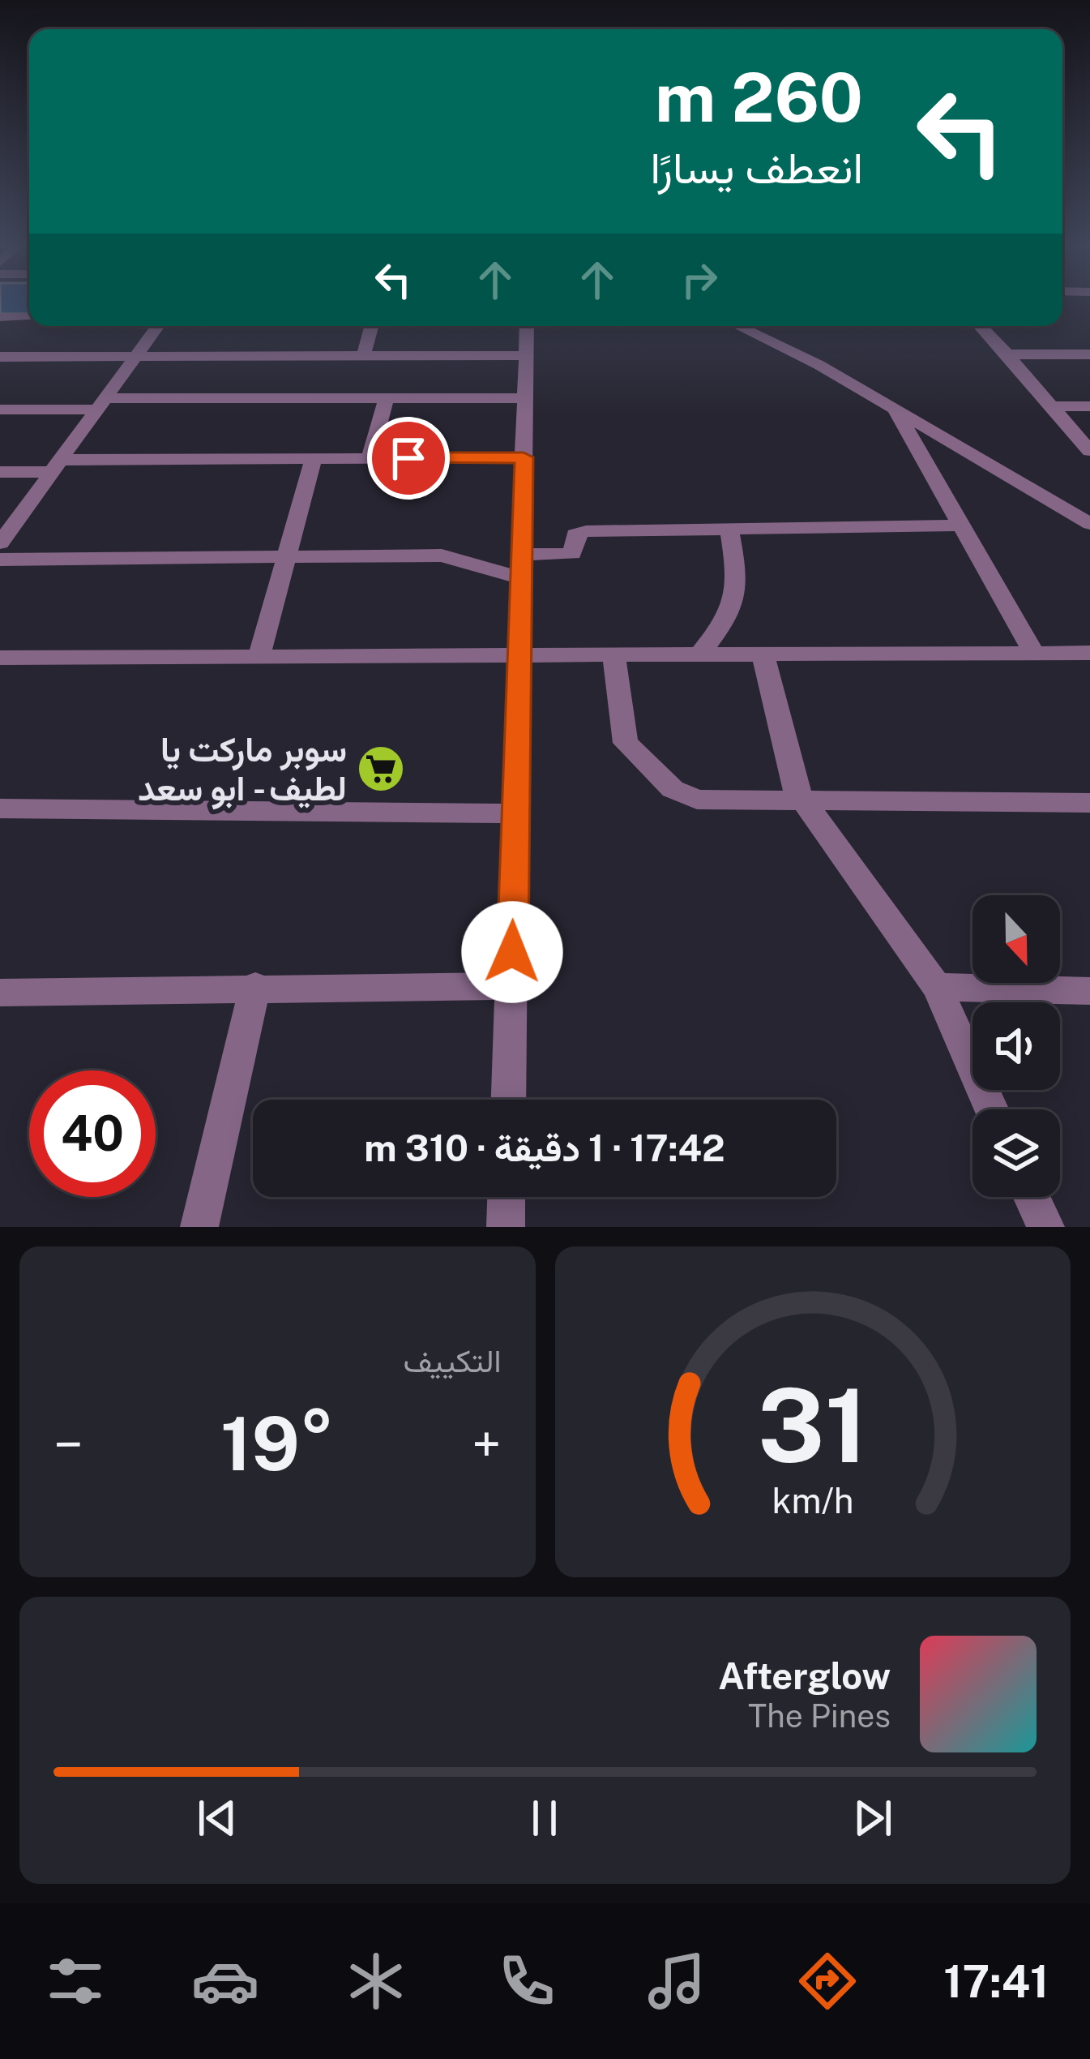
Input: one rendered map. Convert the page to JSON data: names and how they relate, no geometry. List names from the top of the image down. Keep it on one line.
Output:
{"places":{"supermarket":["سوبر ماركت يا لطيف - ابو سعد"]},"north":"bottom","page":{"turn":["260 m","انعطف يسارًا"],"limit":"40","trip":"17:42 · 1 دقيقة · 310 m","tile":"التكييف","heat":["−","19°","+"],"song":["Afterglow","The Pines"],"tabs":"17:41","gauge":["31","km/h"]}}
